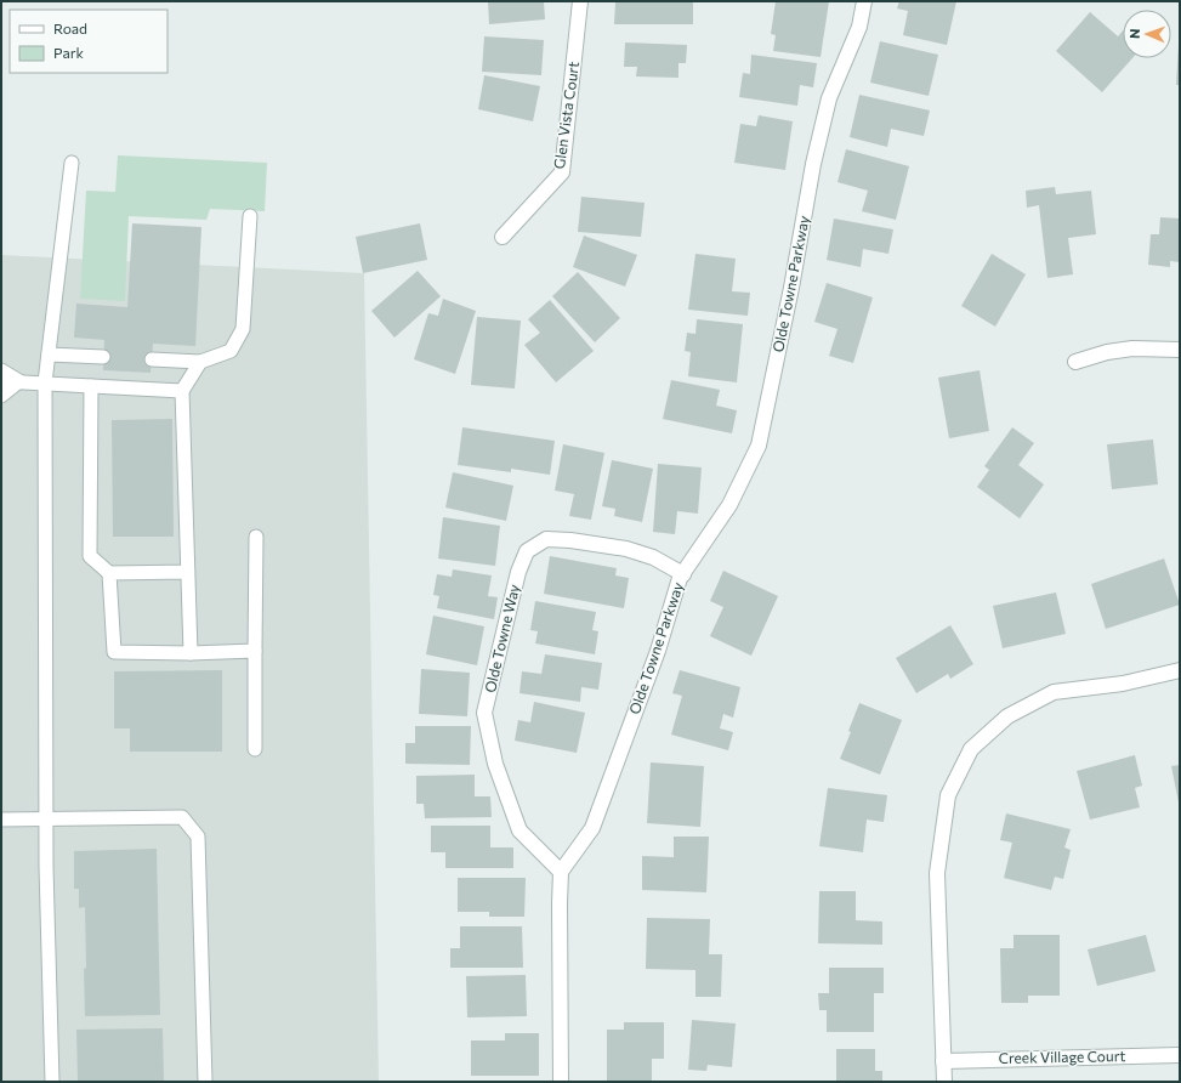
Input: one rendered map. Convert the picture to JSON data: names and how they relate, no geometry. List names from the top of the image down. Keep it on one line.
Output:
{"streets":{"street":["Glen Vista Court","Olde Towne Parkway","Olde Towne Way","Creek Village Court"]},"crossings":[["Olde Towne Parkway","Olde Towne Way"]],"legend":["Road","Park"],"north":"left"}
